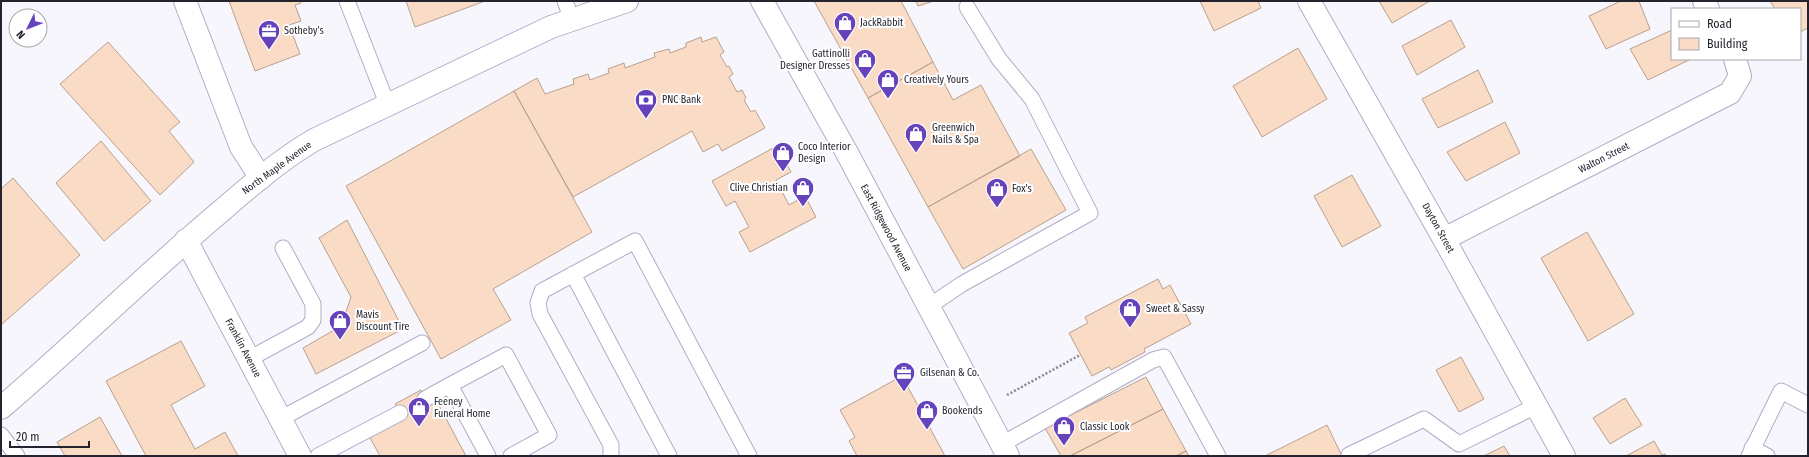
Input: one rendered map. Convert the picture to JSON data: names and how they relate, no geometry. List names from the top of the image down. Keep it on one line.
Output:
{"streets":{"street":["Walton Street","North Maple Avenue","East Ridgewood Avenue","Dayton Street","Franklin Avenue"]},"crossings":[["Walton Street","Dayton Street"],["North Maple Avenue","Franklin Avenue"]],"places":{"shop":["JackRabbit","Gattinolli Designer Dresses","Creatively Yours","Greenwich Nails & Spa","Coco Interior Design","Clive Christian","Fox's","Sweet & Sassy","Mavis Discount Tire","Feeney Funeral Home","Bookends","Classic Look"],"office":["Sotheby’s","Gilsenan & Co."],"bank":["PNC Bank"]},"legend":["Road","Building"],"scale_bar":"20 m","north":"bottom left"}
